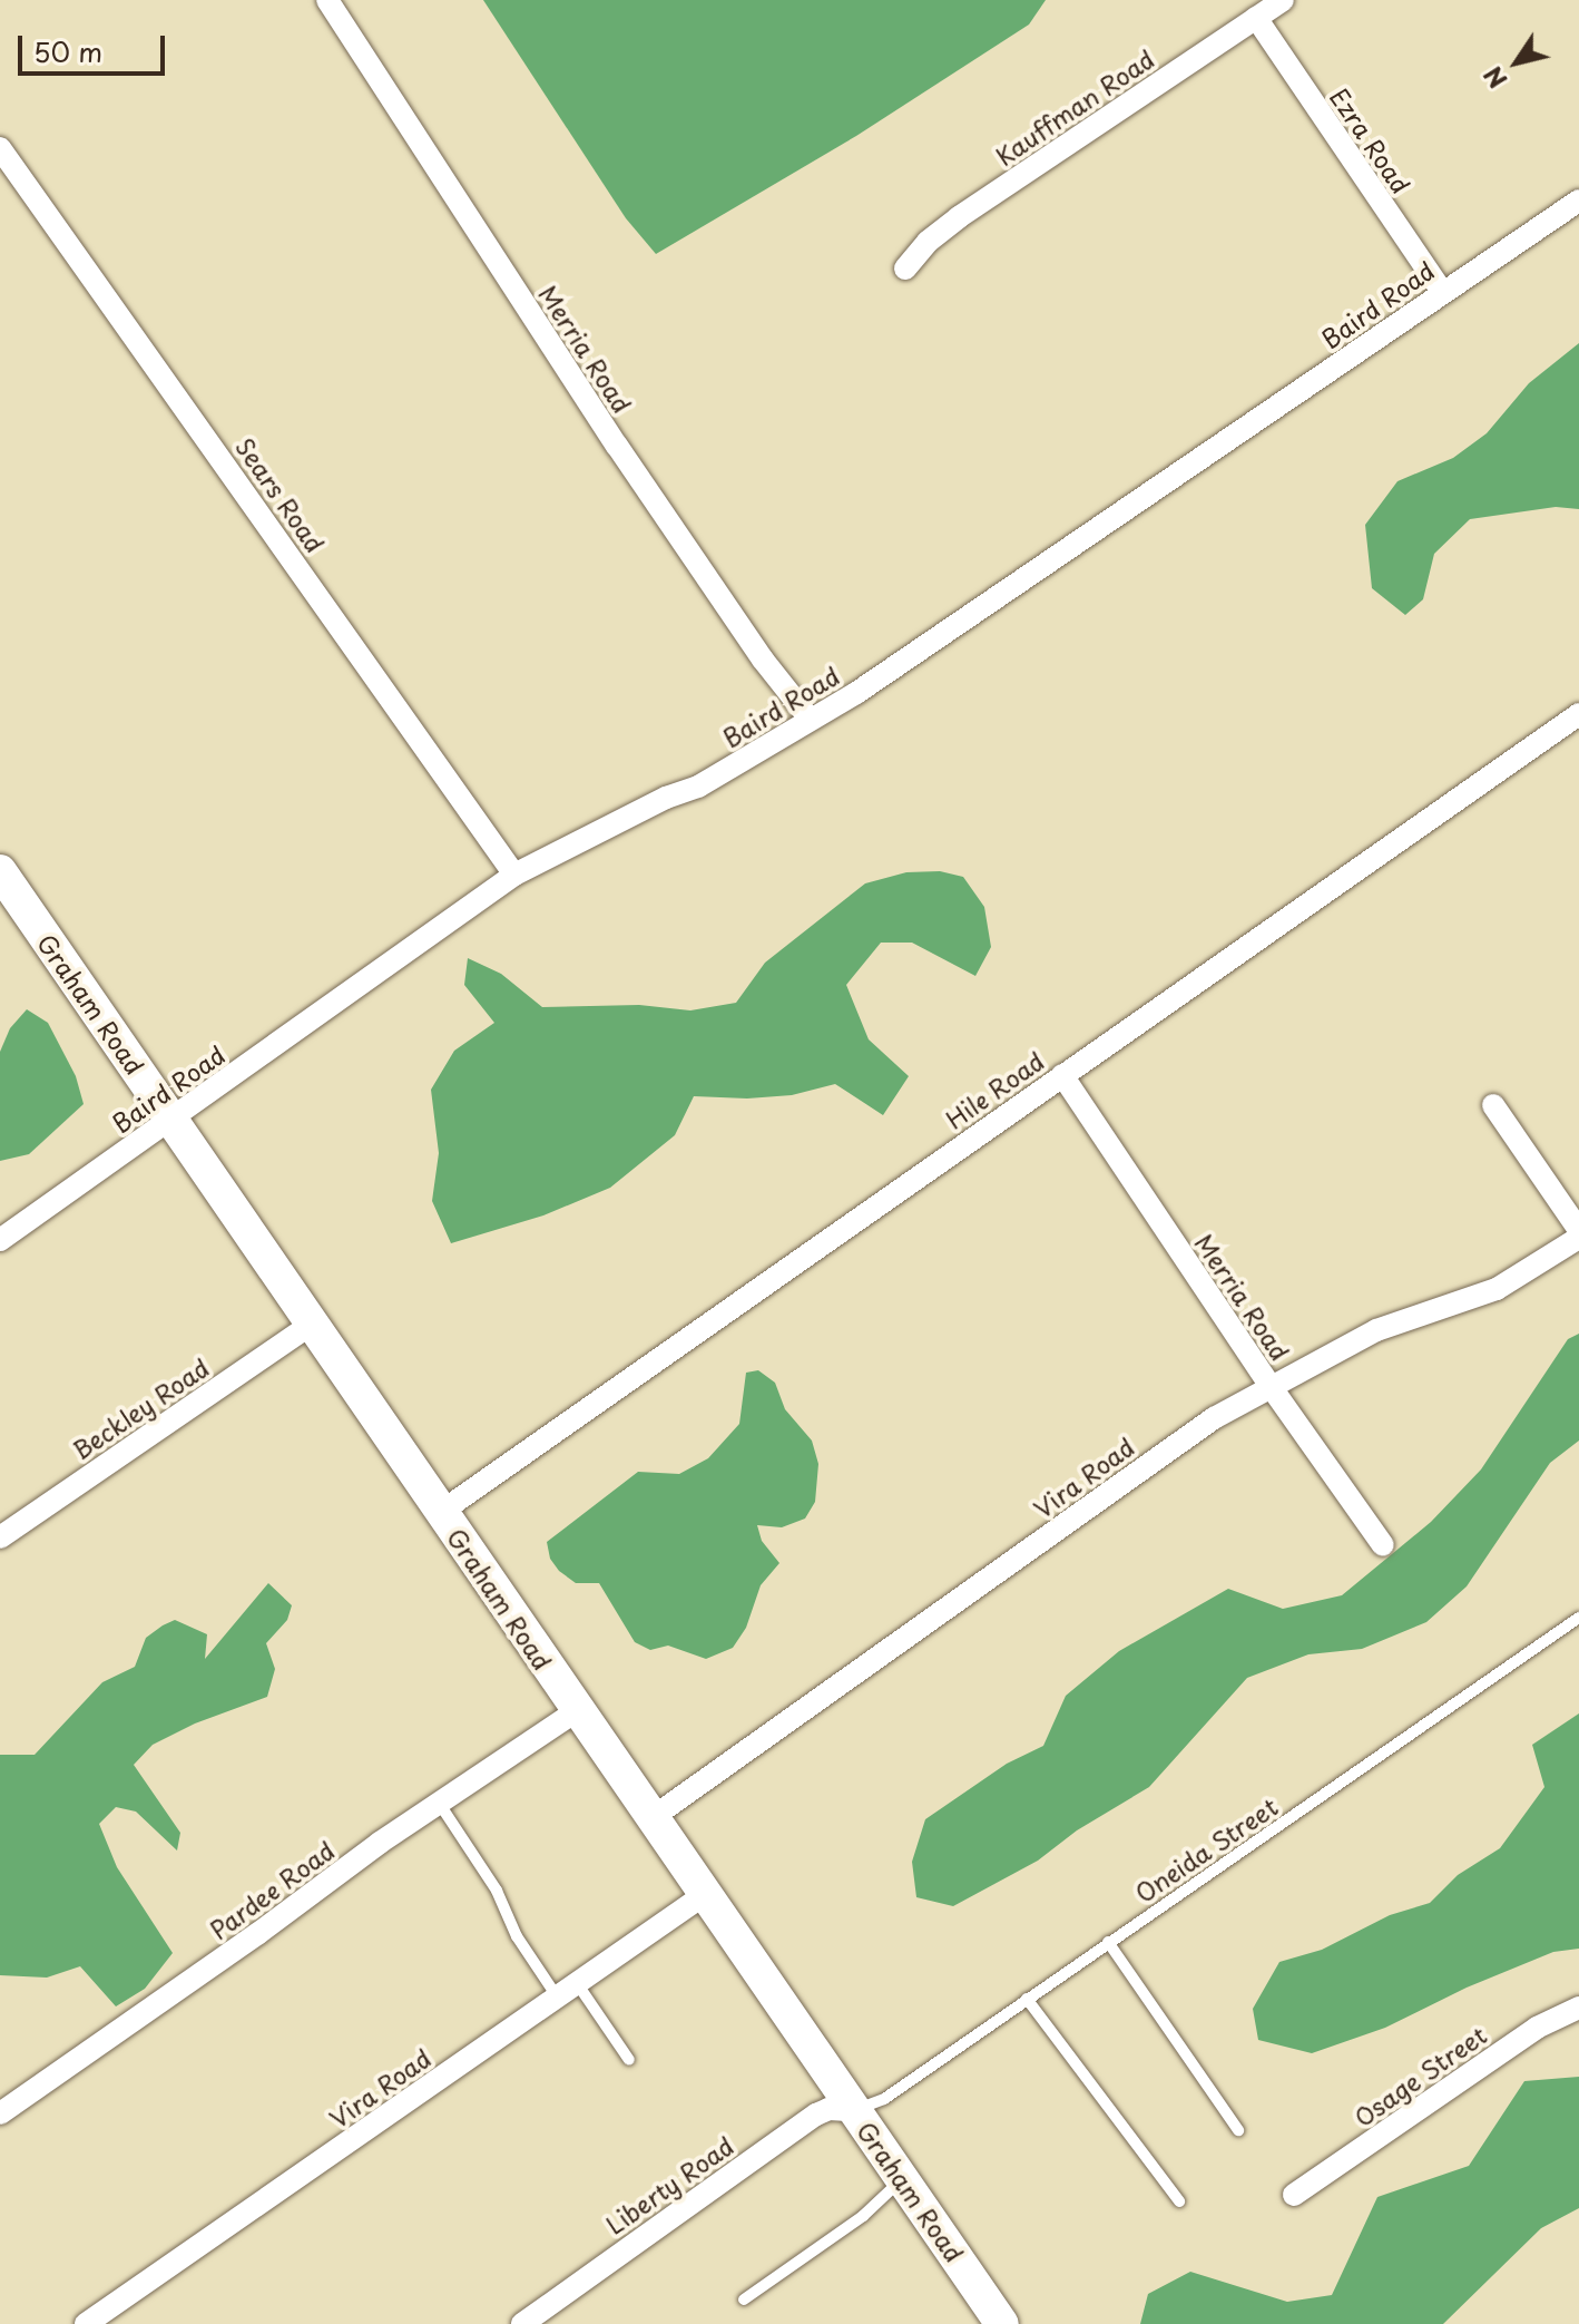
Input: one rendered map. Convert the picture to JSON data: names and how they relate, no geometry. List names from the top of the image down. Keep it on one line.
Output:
{"streets":{"main road":["Graham Road"],"street":["Kauffman Road","Ezra Road","Baird Road","Merria Road","Sears Road","Hile Road","Beckley Road","Vira Road","Pardee Road","Osage Street","Liberty Road"],"lane":["Oneida Street"]},"crossings":[["Kauffman Road","Ezra Road"],["Ezra Road","Baird Road"],["Baird Road","Merria Road"],["Baird Road","Sears Road"],["Baird Road","Graham Road"],["Merria Road","Hile Road"],["Merria Road","Vira Road"],["Graham Road","Hile Road"],["Graham Road","Beckley Road"],["Graham Road","Vira Road"],["Graham Road","Oneida Street"],["Graham Road","Pardee Road"],["Graham Road","Liberty Road"],["Oneida Street","Liberty Road"]],"scale_bar":"50 m","north":"bottom left"}
